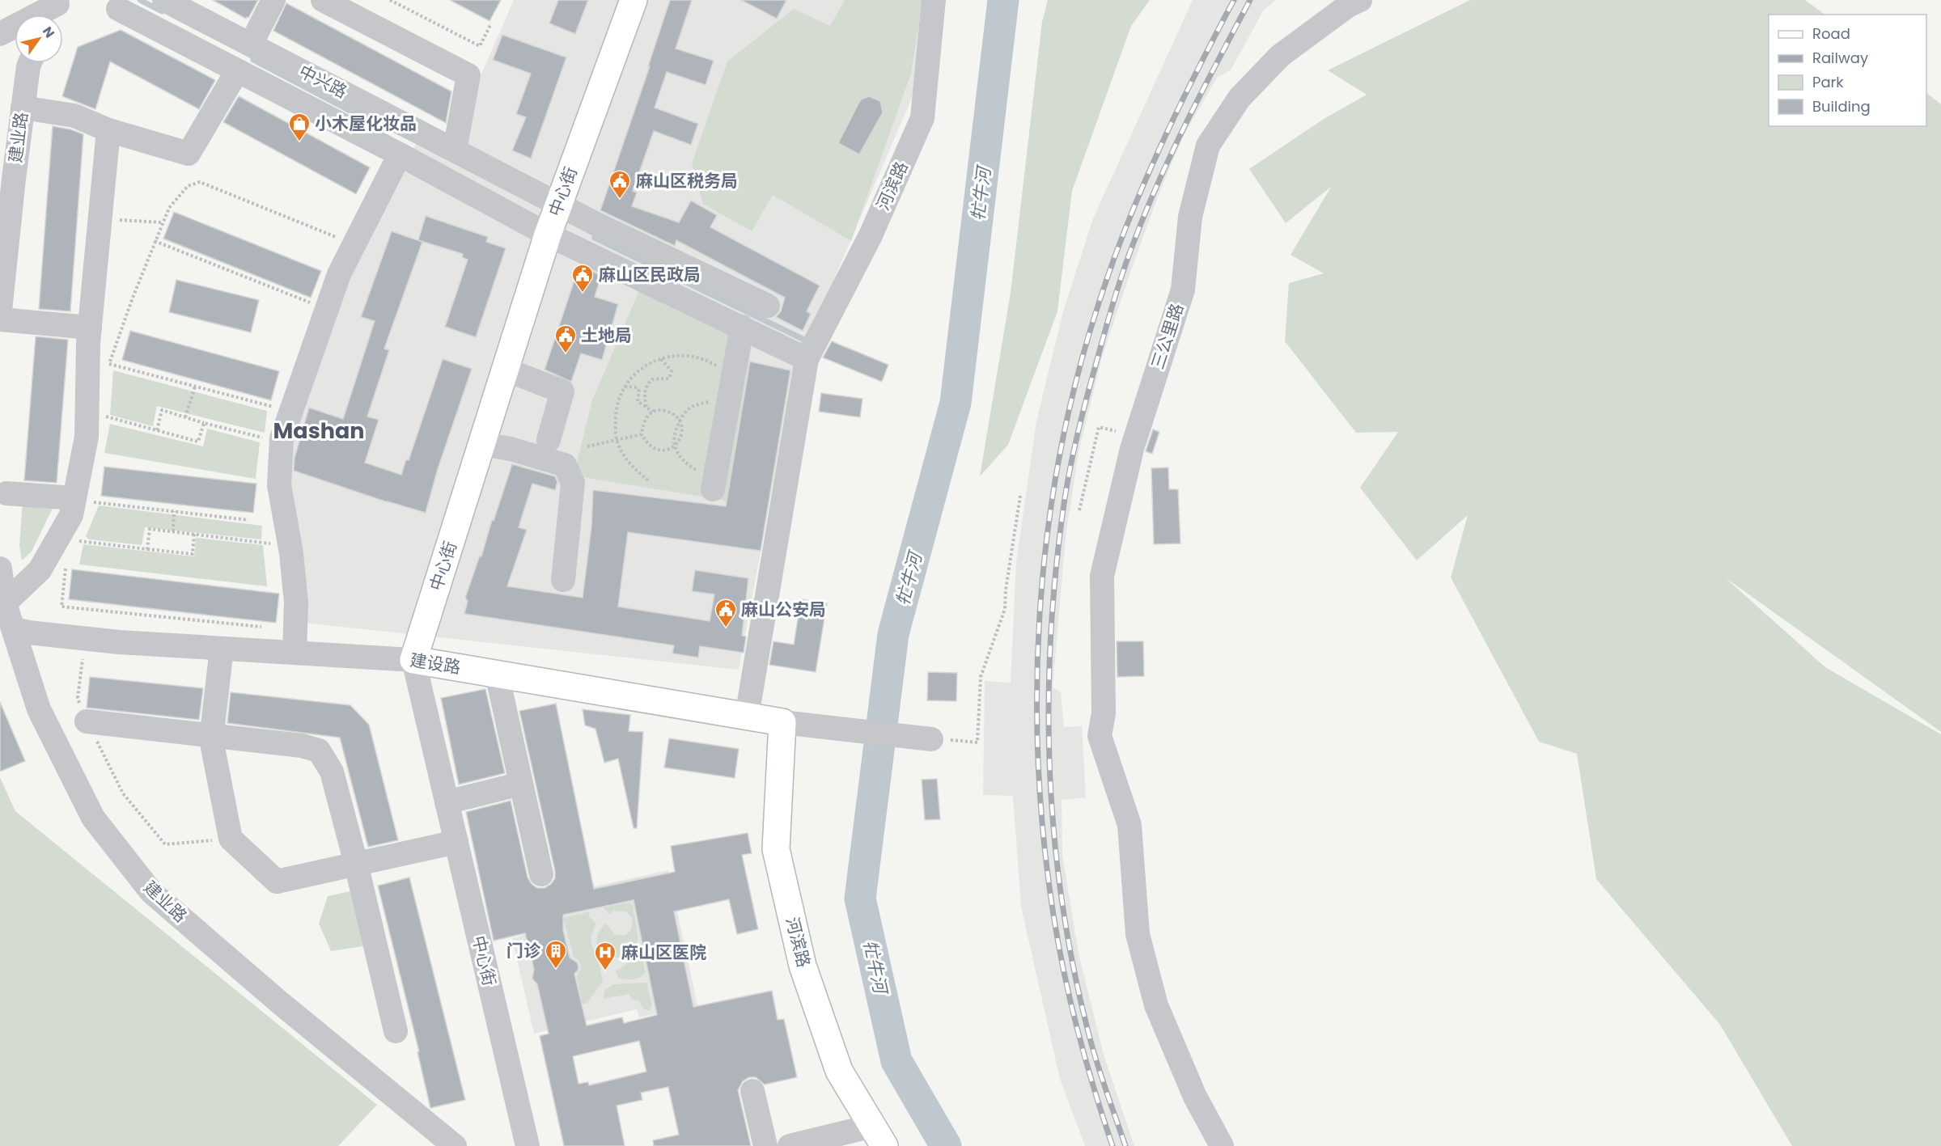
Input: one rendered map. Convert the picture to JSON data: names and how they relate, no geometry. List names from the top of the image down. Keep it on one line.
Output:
{"streets":{"main road":["河滨路","中心街","建设路"],"street":["中兴路","建业路","三公里路"]},"crossings":[["中兴路","中心街"],["建业路","建设路"],["河滨路","建设路"],["中心街","建设路"]],"districts":["Mashan"],"water":["牤牛河"],"places":{"shop":["小木屋化妆品"],"public building":["麻山区税务局","麻山区民政局","土地局","麻山公安局"],"building":["门诊"],"hospital":["麻山区医院"]},"legend":["Road","Railway","Park","Building"],"north":"top right"}
